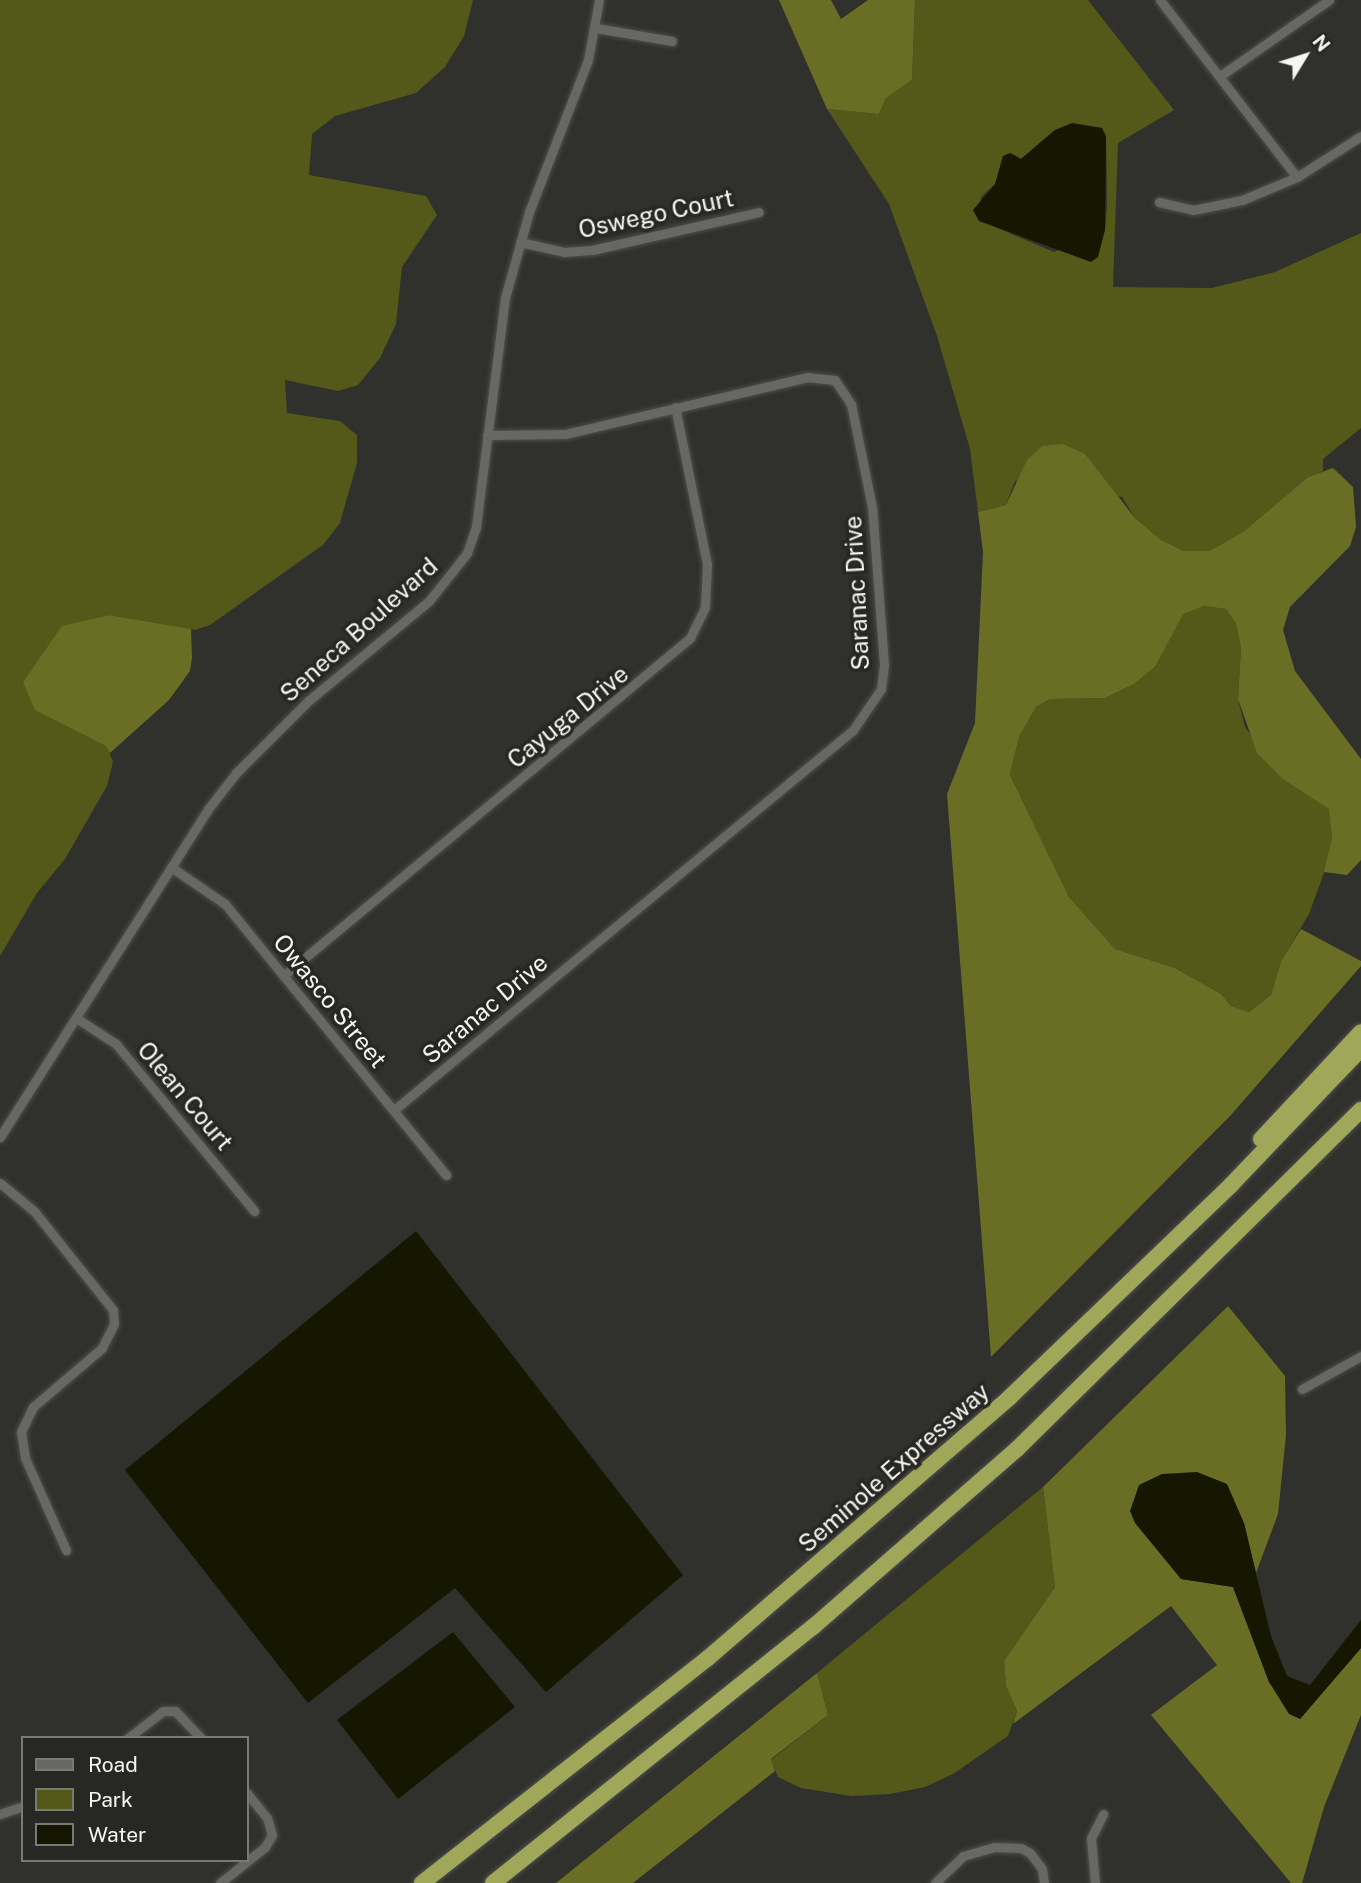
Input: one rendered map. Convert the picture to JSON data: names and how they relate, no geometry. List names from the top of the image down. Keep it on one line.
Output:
{"streets":{"highway":["Seminole Expressway"],"street":["Oswego Court","Saranac Drive","Seneca Boulevard","Cayuga Drive","Owasco Street","Olean Court"]},"crossings":[["Oswego Court","Seneca Boulevard"],["Saranac Drive","Seneca Boulevard"],["Saranac Drive","Cayuga Drive"],["Saranac Drive","Owasco Street"],["Seneca Boulevard","Owasco Street"],["Seneca Boulevard","Olean Court"],["Cayuga Drive","Owasco Street"]],"legend":["Road","Park","Water"],"north":"top right"}
